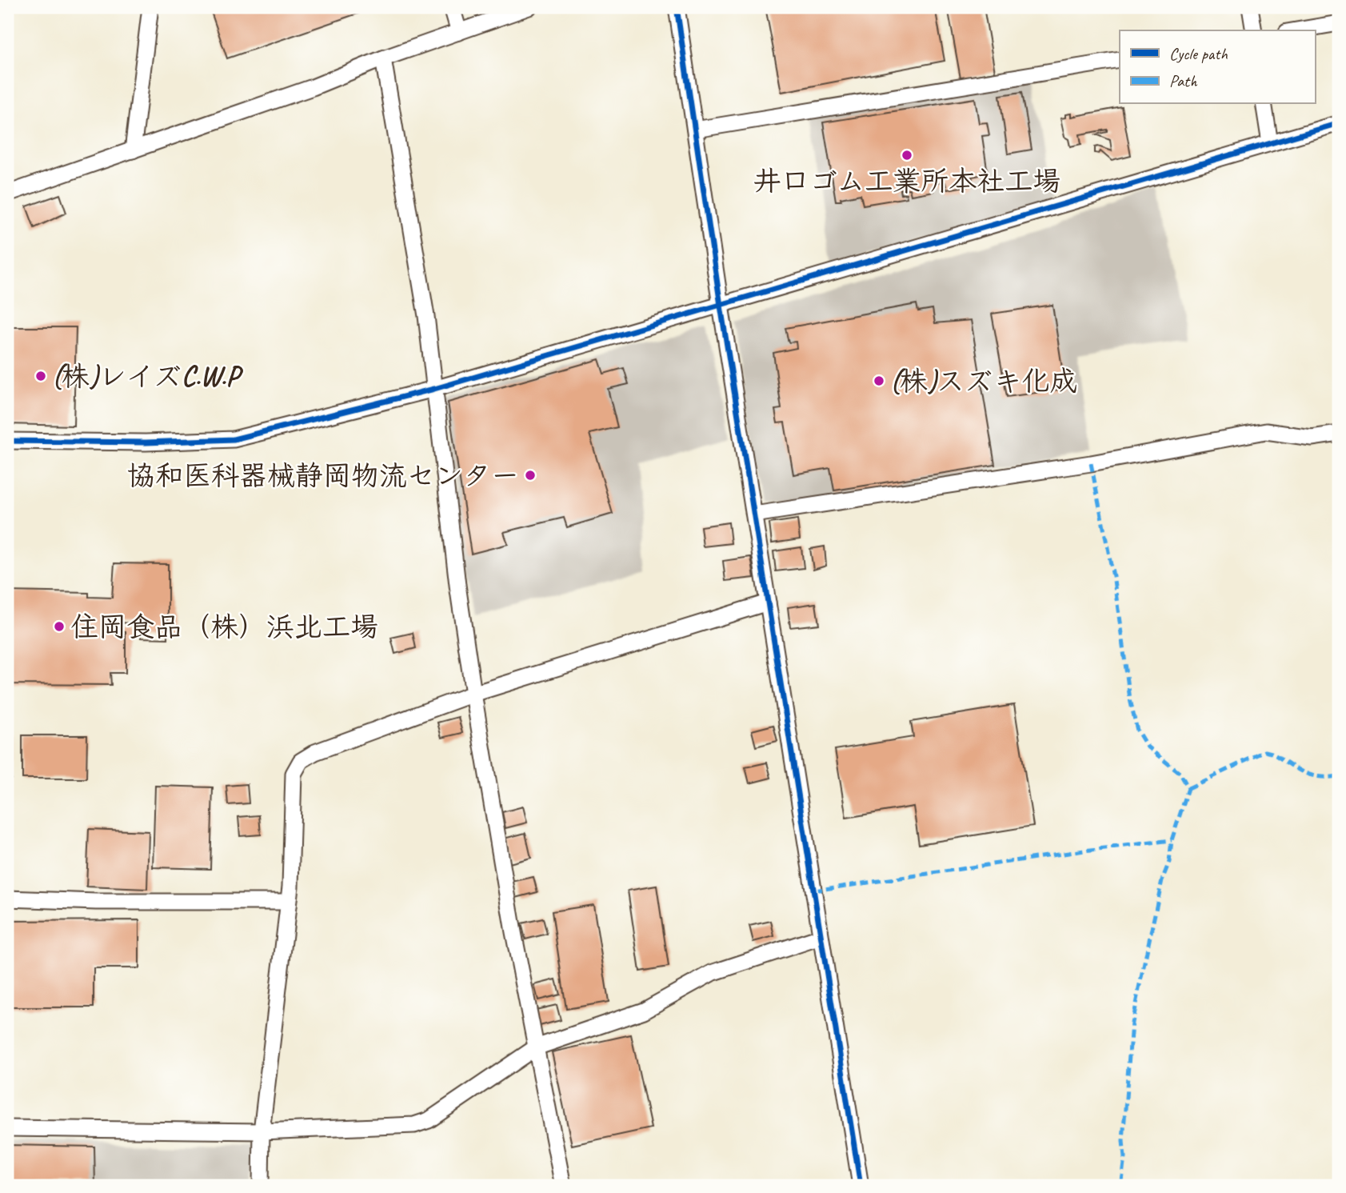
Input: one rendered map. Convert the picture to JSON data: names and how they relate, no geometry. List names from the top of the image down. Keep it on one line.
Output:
{"places":["井口ゴム工業所本社工場","(株)レイズC.W.P","(株)スズキ化成","協和医科器械静岡物流センター","住岡食品（株）浜北工場"],"legend":["Cycle path","Path"]}
